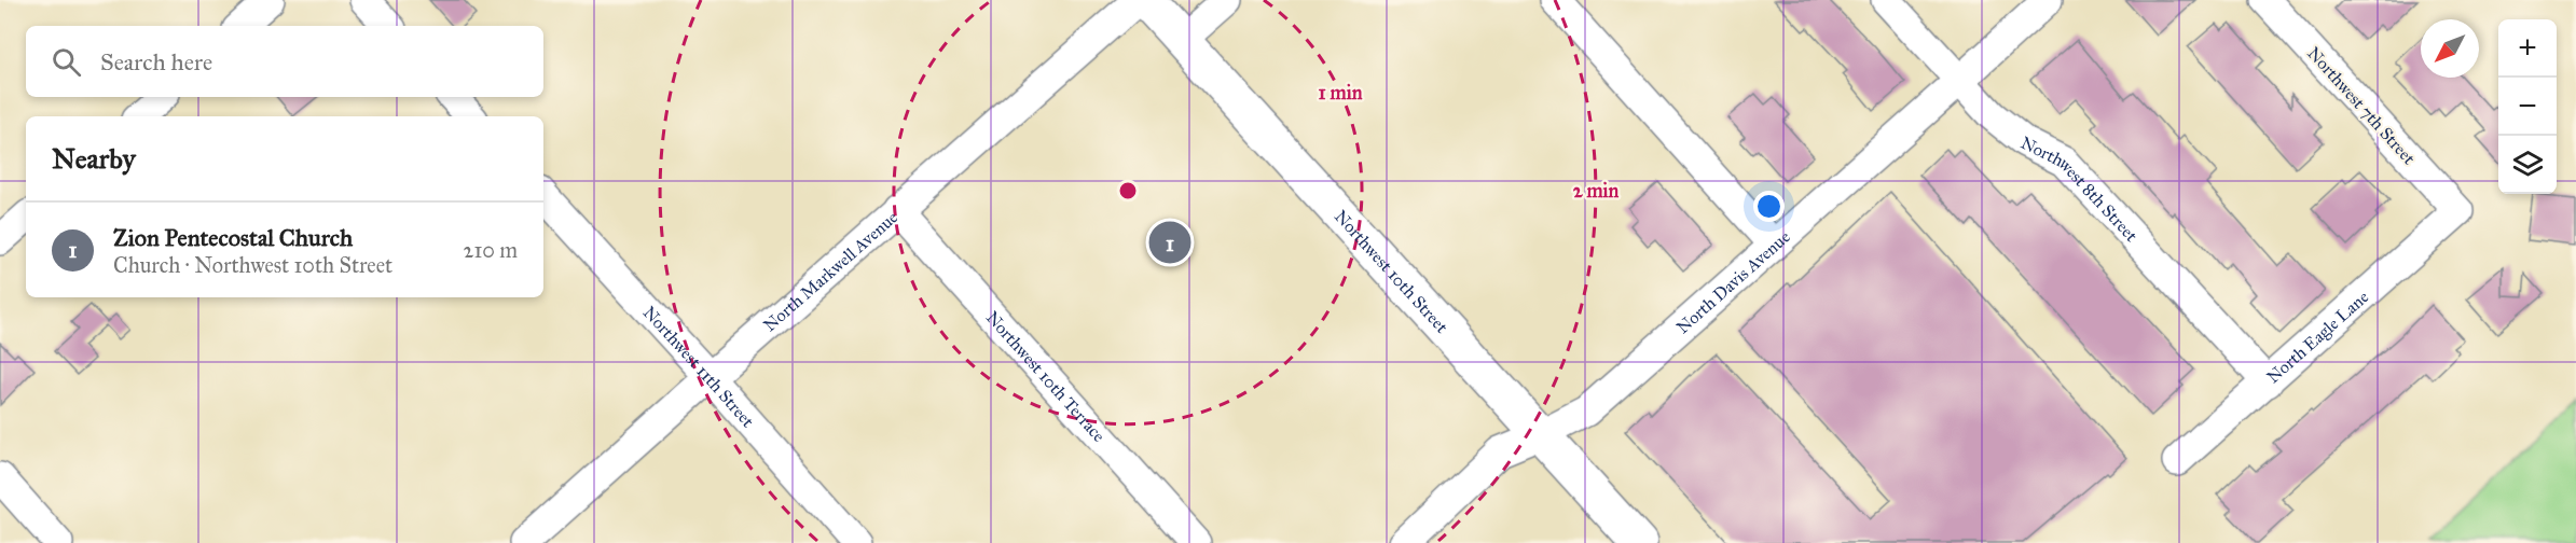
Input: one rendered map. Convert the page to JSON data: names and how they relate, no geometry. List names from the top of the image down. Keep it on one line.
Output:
{"streets":{"main road":["Northwest 10th Street"],"street":["Northwest 7th Street","Northwest 8th Street","North Markwell Avenue","North Davis Avenue","North Eagle Lane","Northwest 11th Street","Northwest 10th Terrace"]},"crossings":[["Northwest 7th Street","North Eagle Lane"],["Northwest 8th Street","North Davis Avenue"],["Northwest 8th Street","North Eagle Lane"],["North Markwell Avenue","Northwest 11th Street"],["North Markwell Avenue","Northwest 10th Terrace"],["Northwest 10th Street","North Davis Avenue"]],"north":"bottom left","page":{"map_buttons":["+","−"],"search":"Search here","heading":"Nearby","list":[{"mark":"1","name":"Zion Pentecostal Church","note":"Church · Northwest 10th Street","value":"210 m"}],"pins":"1"},"rings":["1 min","2 min"]}
